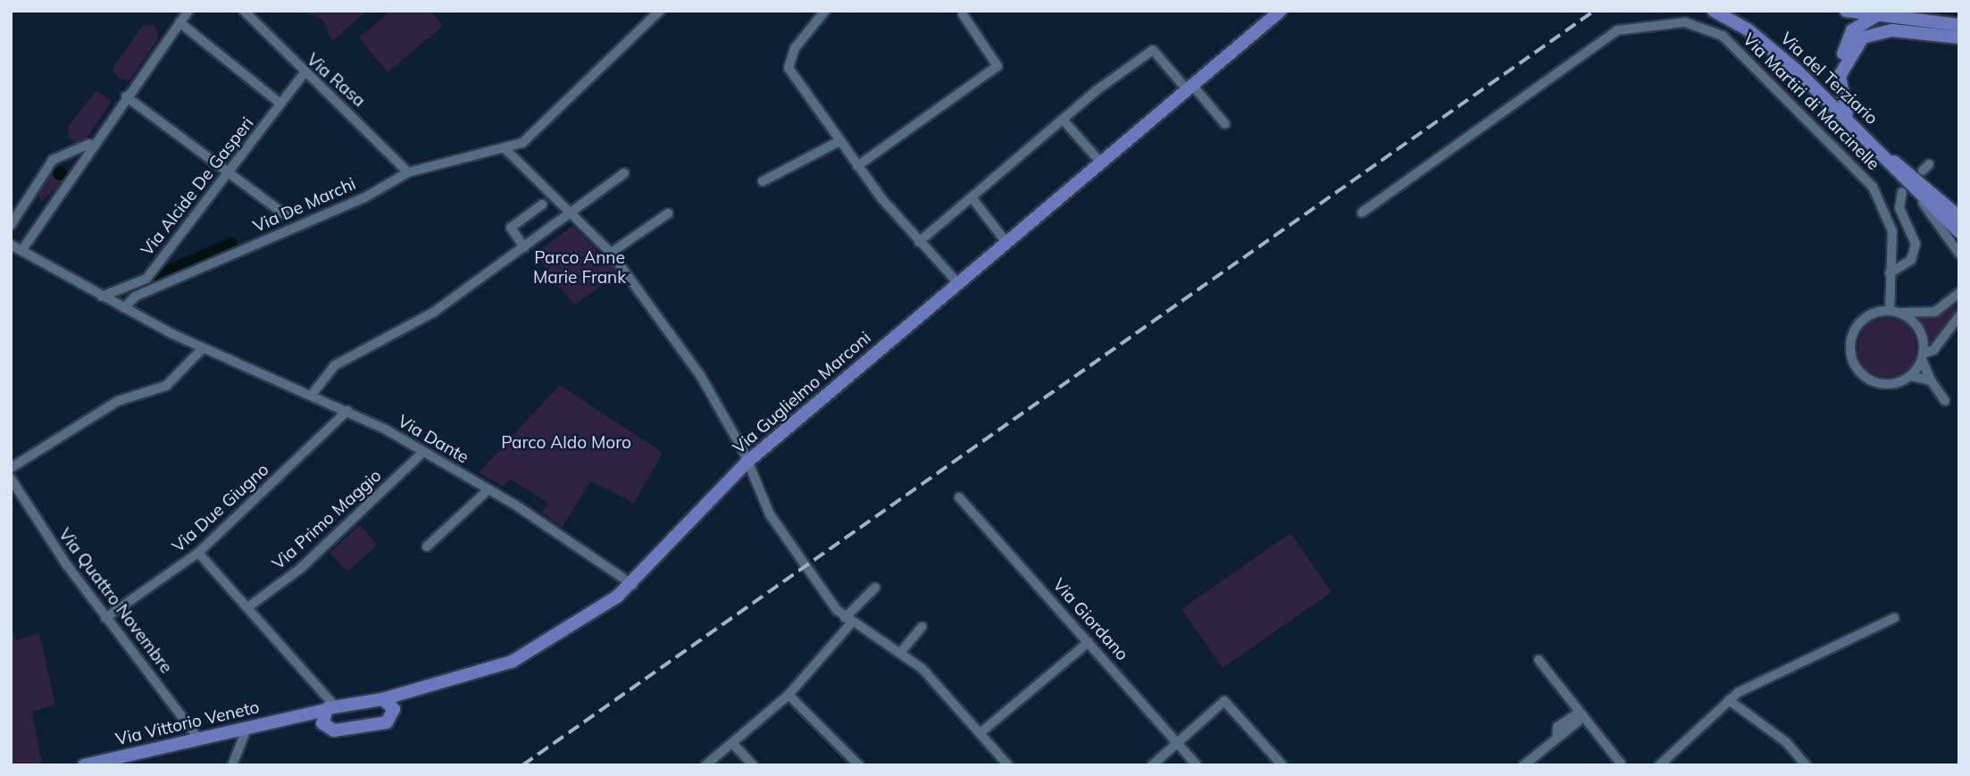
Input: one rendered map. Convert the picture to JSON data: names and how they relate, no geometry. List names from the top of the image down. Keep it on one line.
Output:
{"streets":{"main road":["Via del Terziario","Via Guglielmo Marconi","Via Vittorio Veneto"],"street":["Via Rasa","Via Martiri di Marcinelle","Via Alcide De Gasperi","Via De Marchi","Via Dante","Via Due Giugno","Via Primo Maggio","Via Quattro Novembre","Via Giordano"]},"crossings":[["Via Rasa","Via Alcide De Gasperi"],["Via Rasa","Via De Marchi"],["Via Alcide De Gasperi","Via Dante"],["Via De Marchi","Via Dante"],["Via Guglielmo Marconi","Via Dante"],["Via Guglielmo Marconi","Via Vittorio Veneto"],["Via Dante","Via Due Giugno"],["Via Dante","Via Primo Maggio"],["Via Dante","Via Vittorio Veneto"],["Via Due Giugno","Via Quattro Novembre"],["Via Quattro Novembre","Via Vittorio Veneto"]],"parks":["Parco Anne Marie Frank","Parco Aldo Moro"]}
